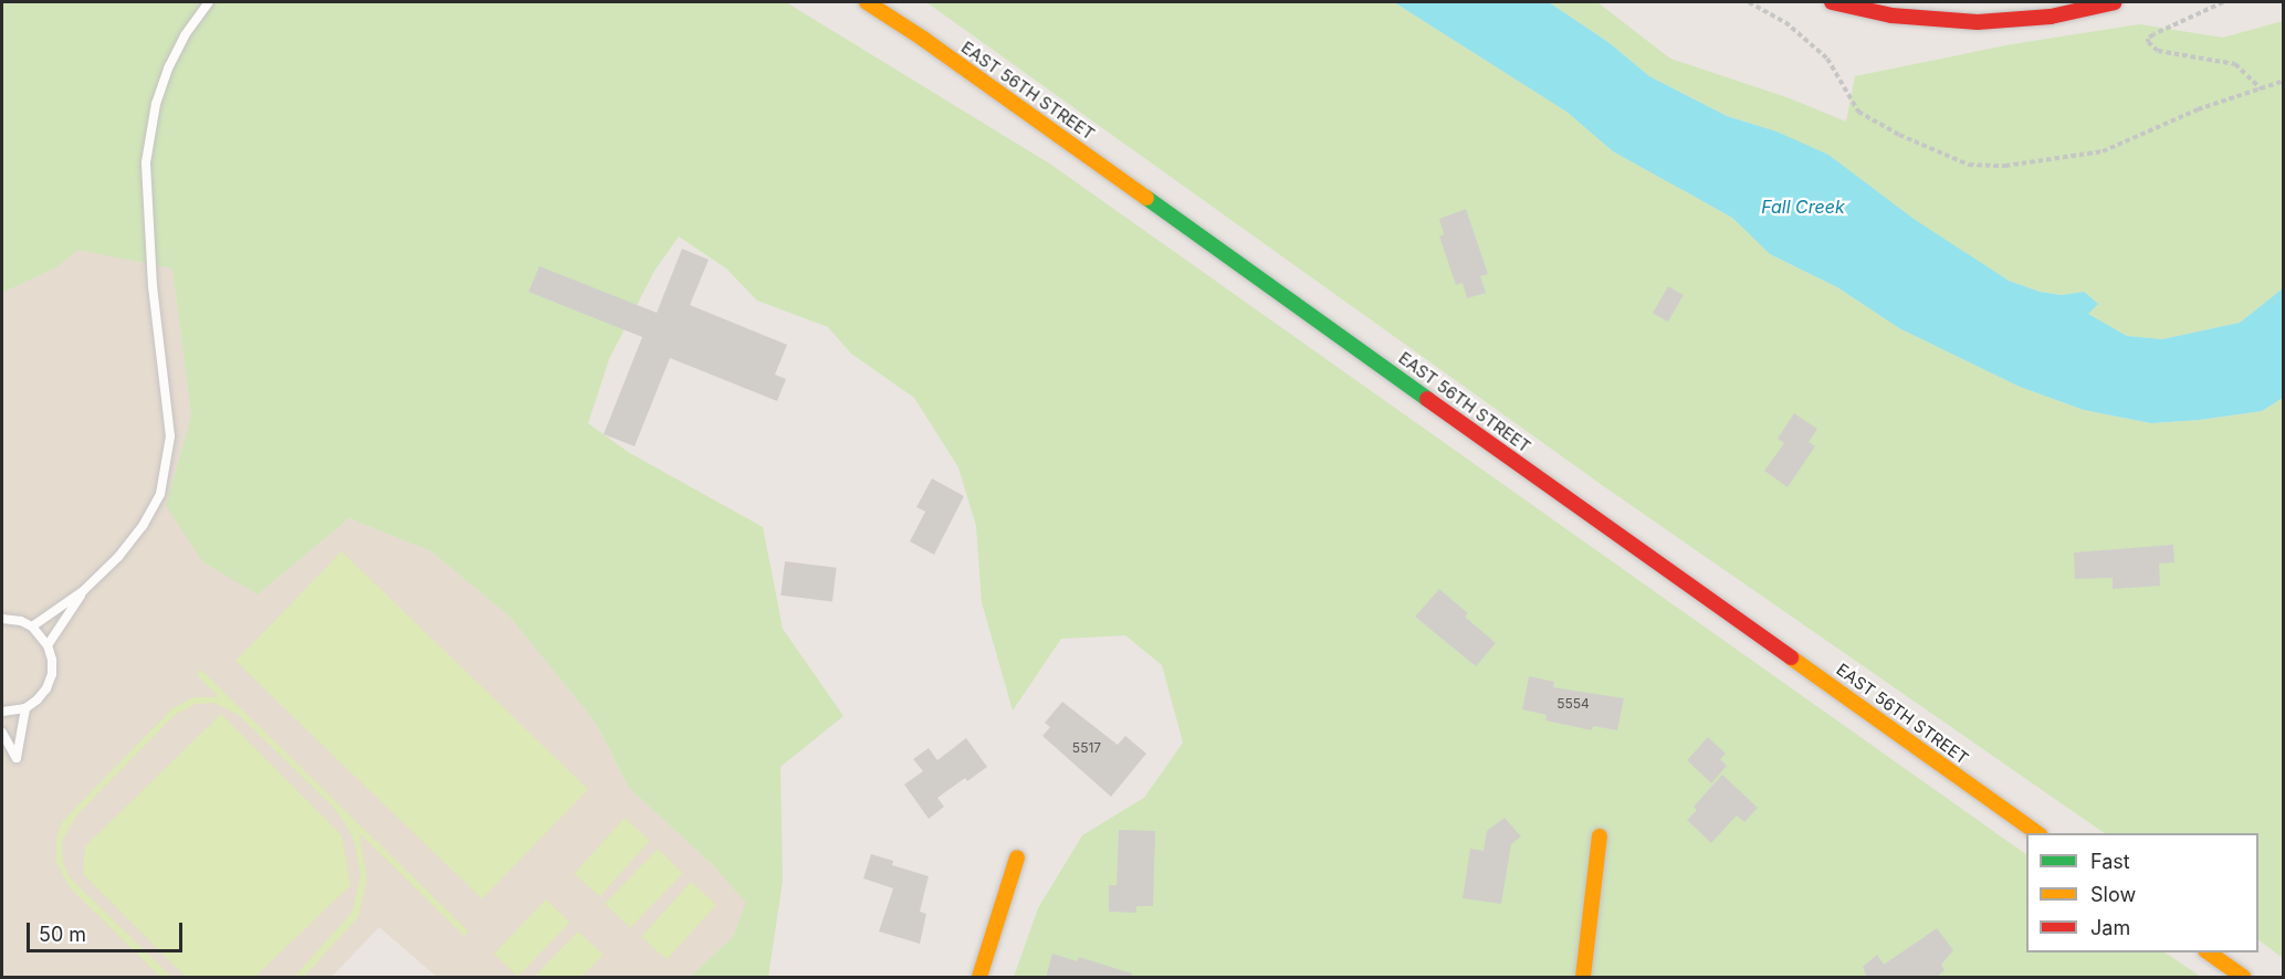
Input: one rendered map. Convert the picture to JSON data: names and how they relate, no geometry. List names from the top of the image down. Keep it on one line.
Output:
{"streets":{"main road":["EAST 56TH STREET"]},"water":["Fall Creek"],"house_numbers":["5554","5517"],"legend":["Fast","Slow","Jam"],"scale_bar":"50 m"}
